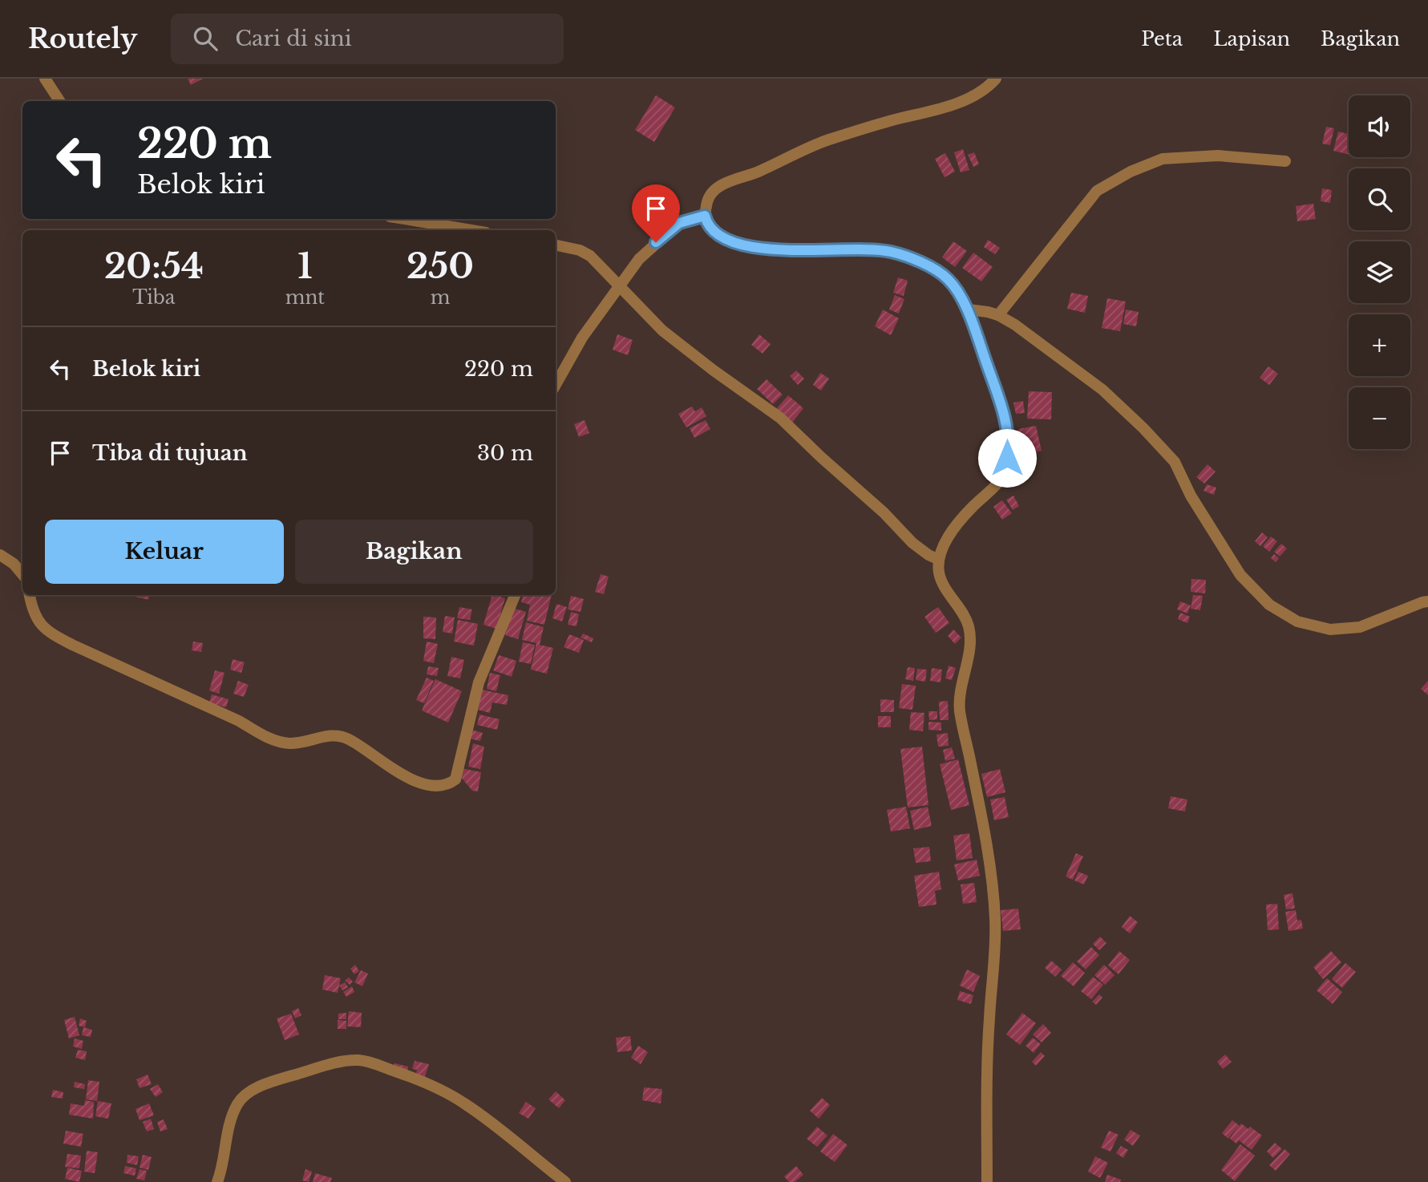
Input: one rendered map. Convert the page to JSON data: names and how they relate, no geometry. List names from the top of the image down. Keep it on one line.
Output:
{"page":{"header":"Routely","search":"Cari di sini","nav":["Peta","Lapisan","Bagikan"],"map_buttons":["+","−"],"turn":["220 m","Belok kiri"],"eta":["20:54","Tiba","1","mnt","250","m"],"list":[{"name":"Belok kiri","value":"220 m"},{"name":"Tiba di tujuan","value":"30 m"}],"buttons":["Keluar","Bagikan"]}}
